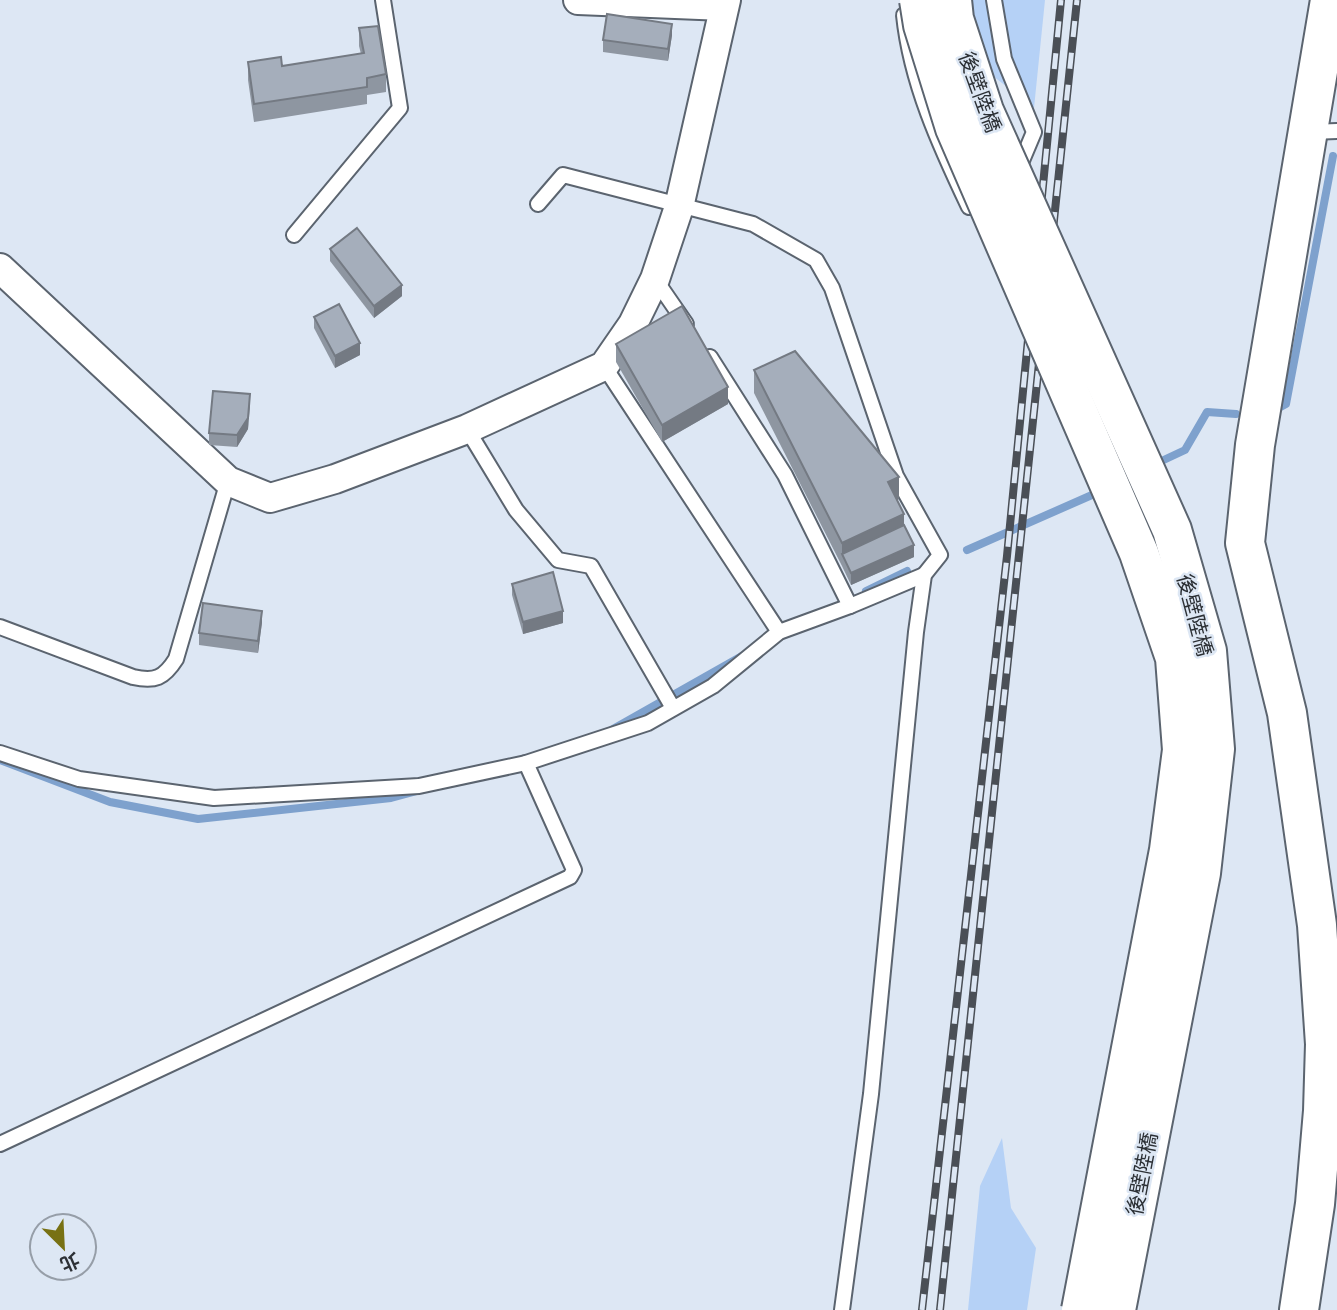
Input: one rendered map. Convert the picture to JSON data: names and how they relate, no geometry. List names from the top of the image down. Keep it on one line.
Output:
{"streets":{"main road":["後壁陸橋"]},"north":"bottom right"}
